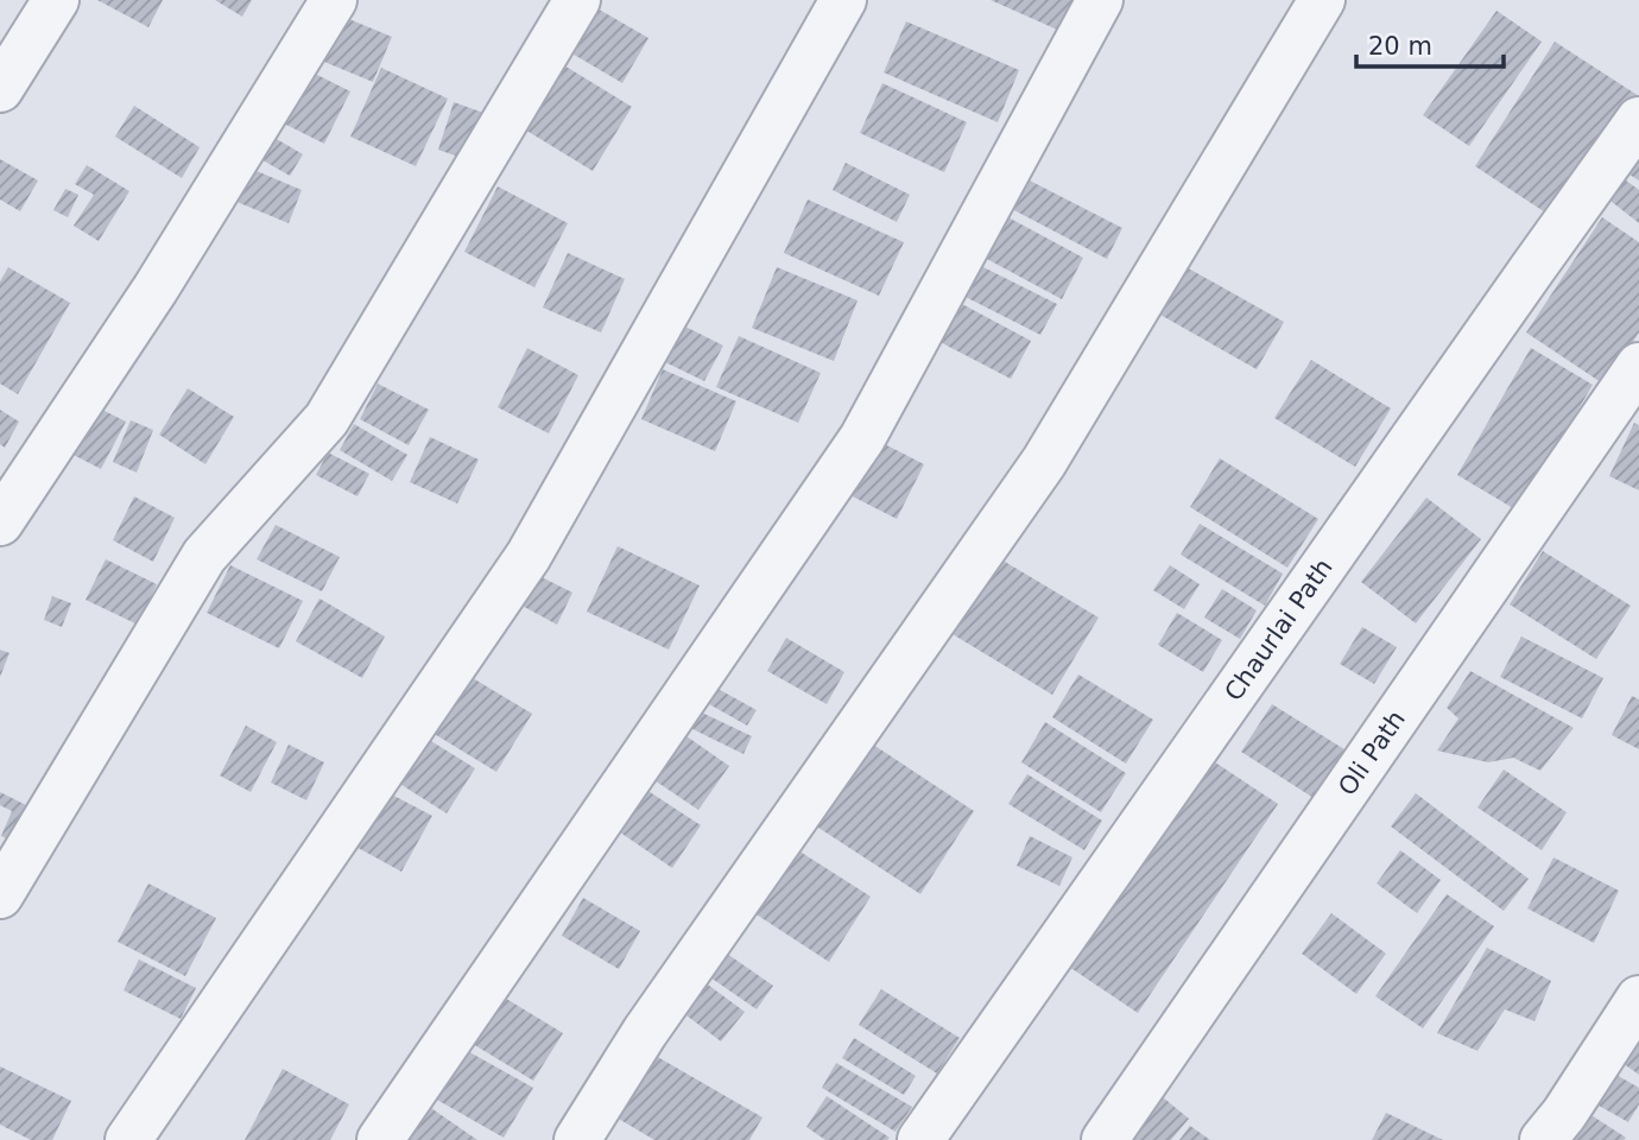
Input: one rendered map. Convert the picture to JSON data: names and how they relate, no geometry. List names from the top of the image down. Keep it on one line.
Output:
{"streets":{"street":["Chaurlai Path","Oli Path"]},"scale_bar":"20 m"}
